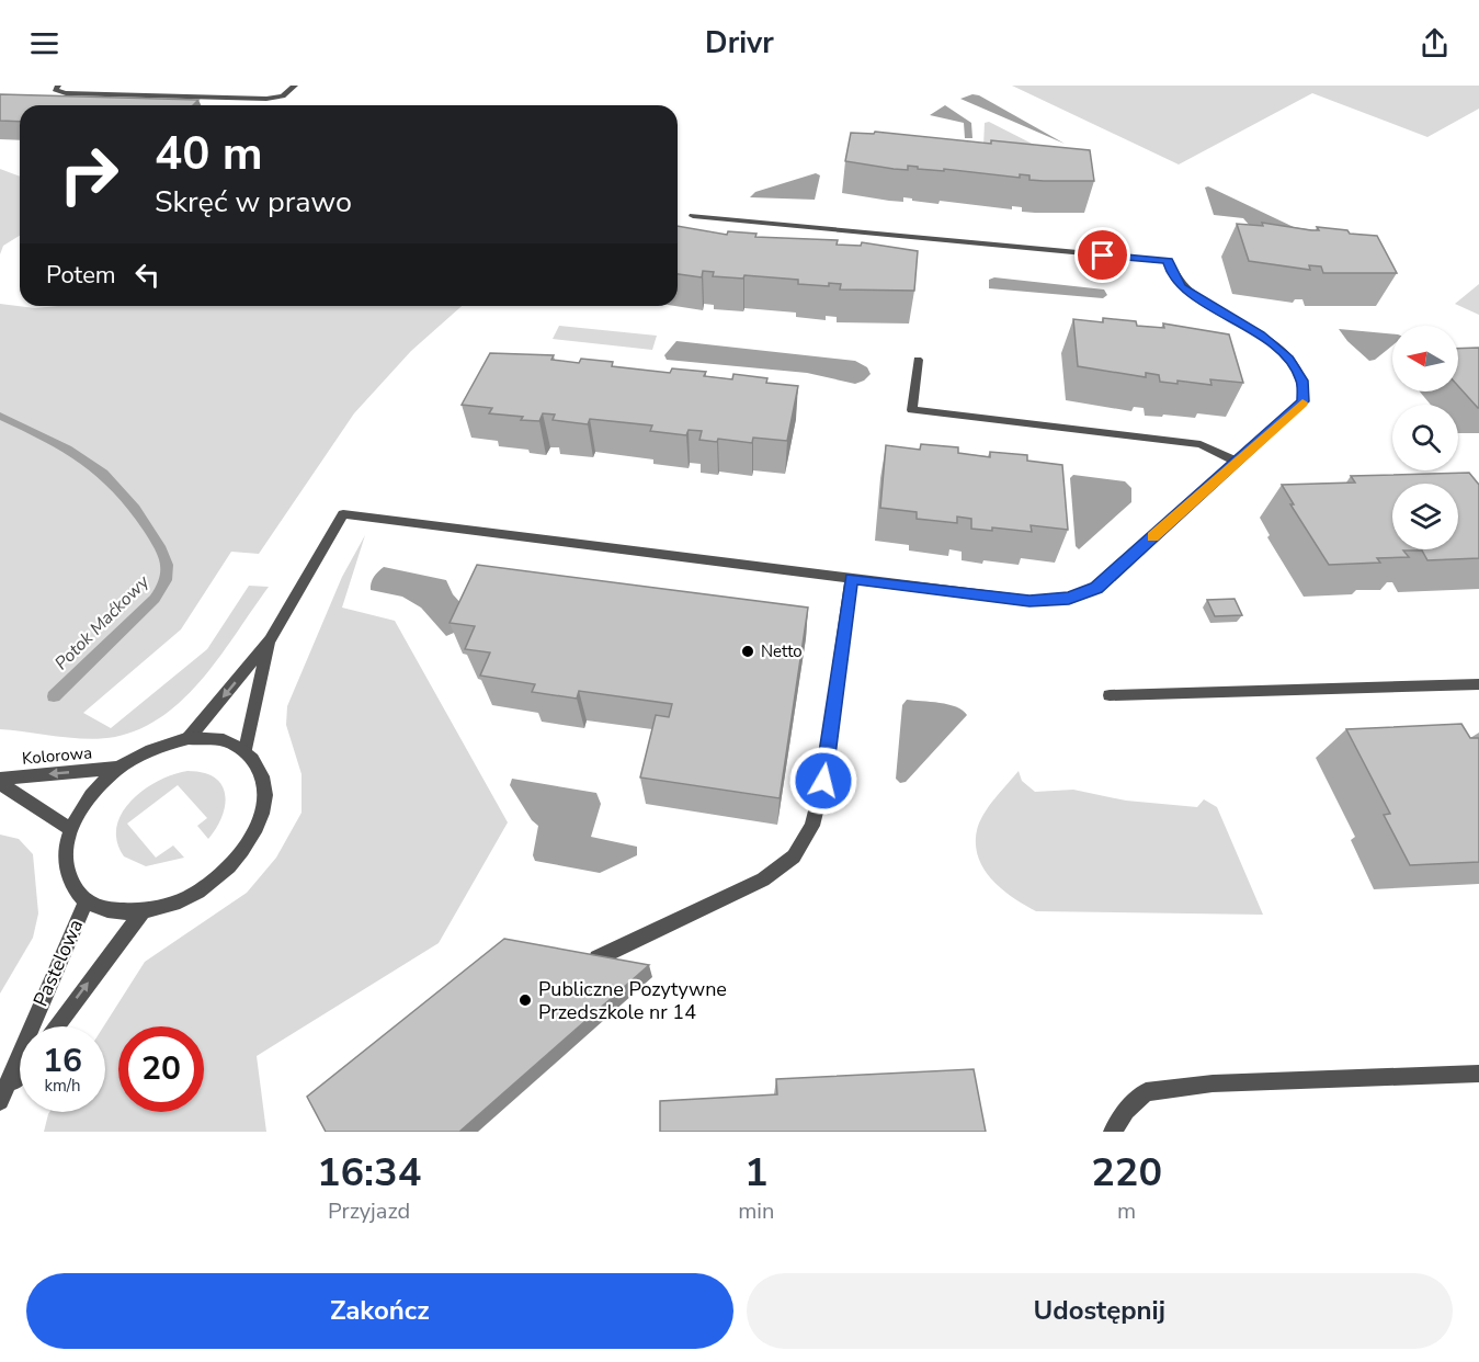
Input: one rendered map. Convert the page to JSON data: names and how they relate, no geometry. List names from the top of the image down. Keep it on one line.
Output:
{"streets":{"street":["Kolorowa","Pastelowa"]},"crossings":[["Kolorowa","Pastelowa"]],"one_way":["Kolorowa"],"water":["Potok Maćkowy"],"places":["Netto","Publiczne Pozytywne Przedszkole nr 14"],"north":"left","page":{"header":"Drivr","turn":["40 m","Skręć w prawo"],"then":"Potem","speed":"16 km/h","limit":"20","eta":["16:34","Przyjazd","1","min","220","m"],"buttons":["Zakończ","Udostępnij"]}}
